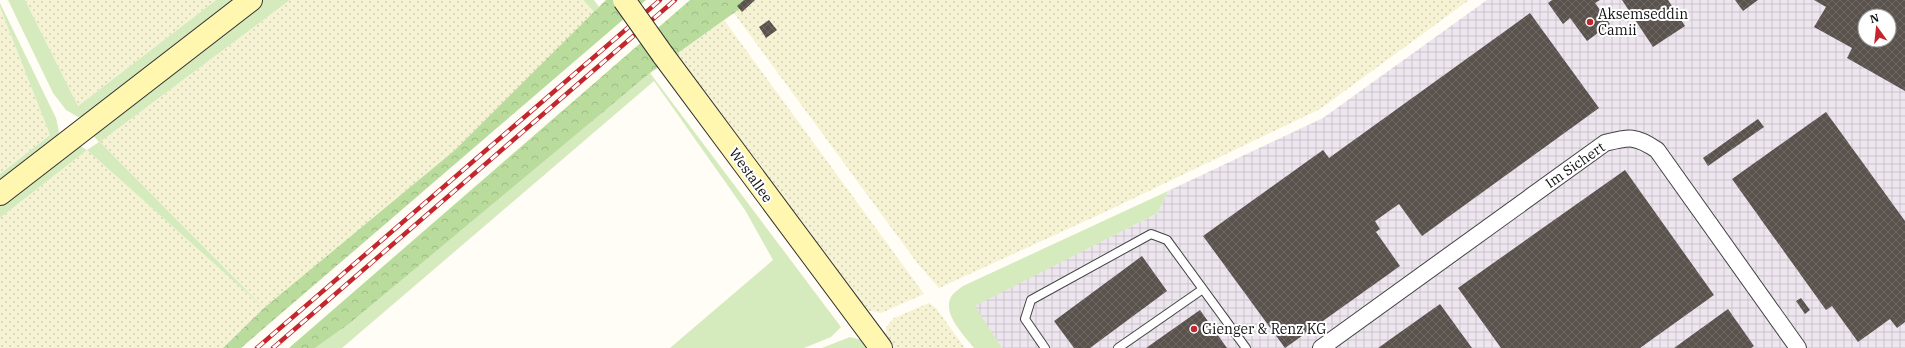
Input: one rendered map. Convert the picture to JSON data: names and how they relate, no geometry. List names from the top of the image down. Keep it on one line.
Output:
{"streets":{"main road":["Westallee"],"street":["Im Sichert"]},"places":["Aksemseddin Camii","Gienger & Renz KG"],"north":"top"}
